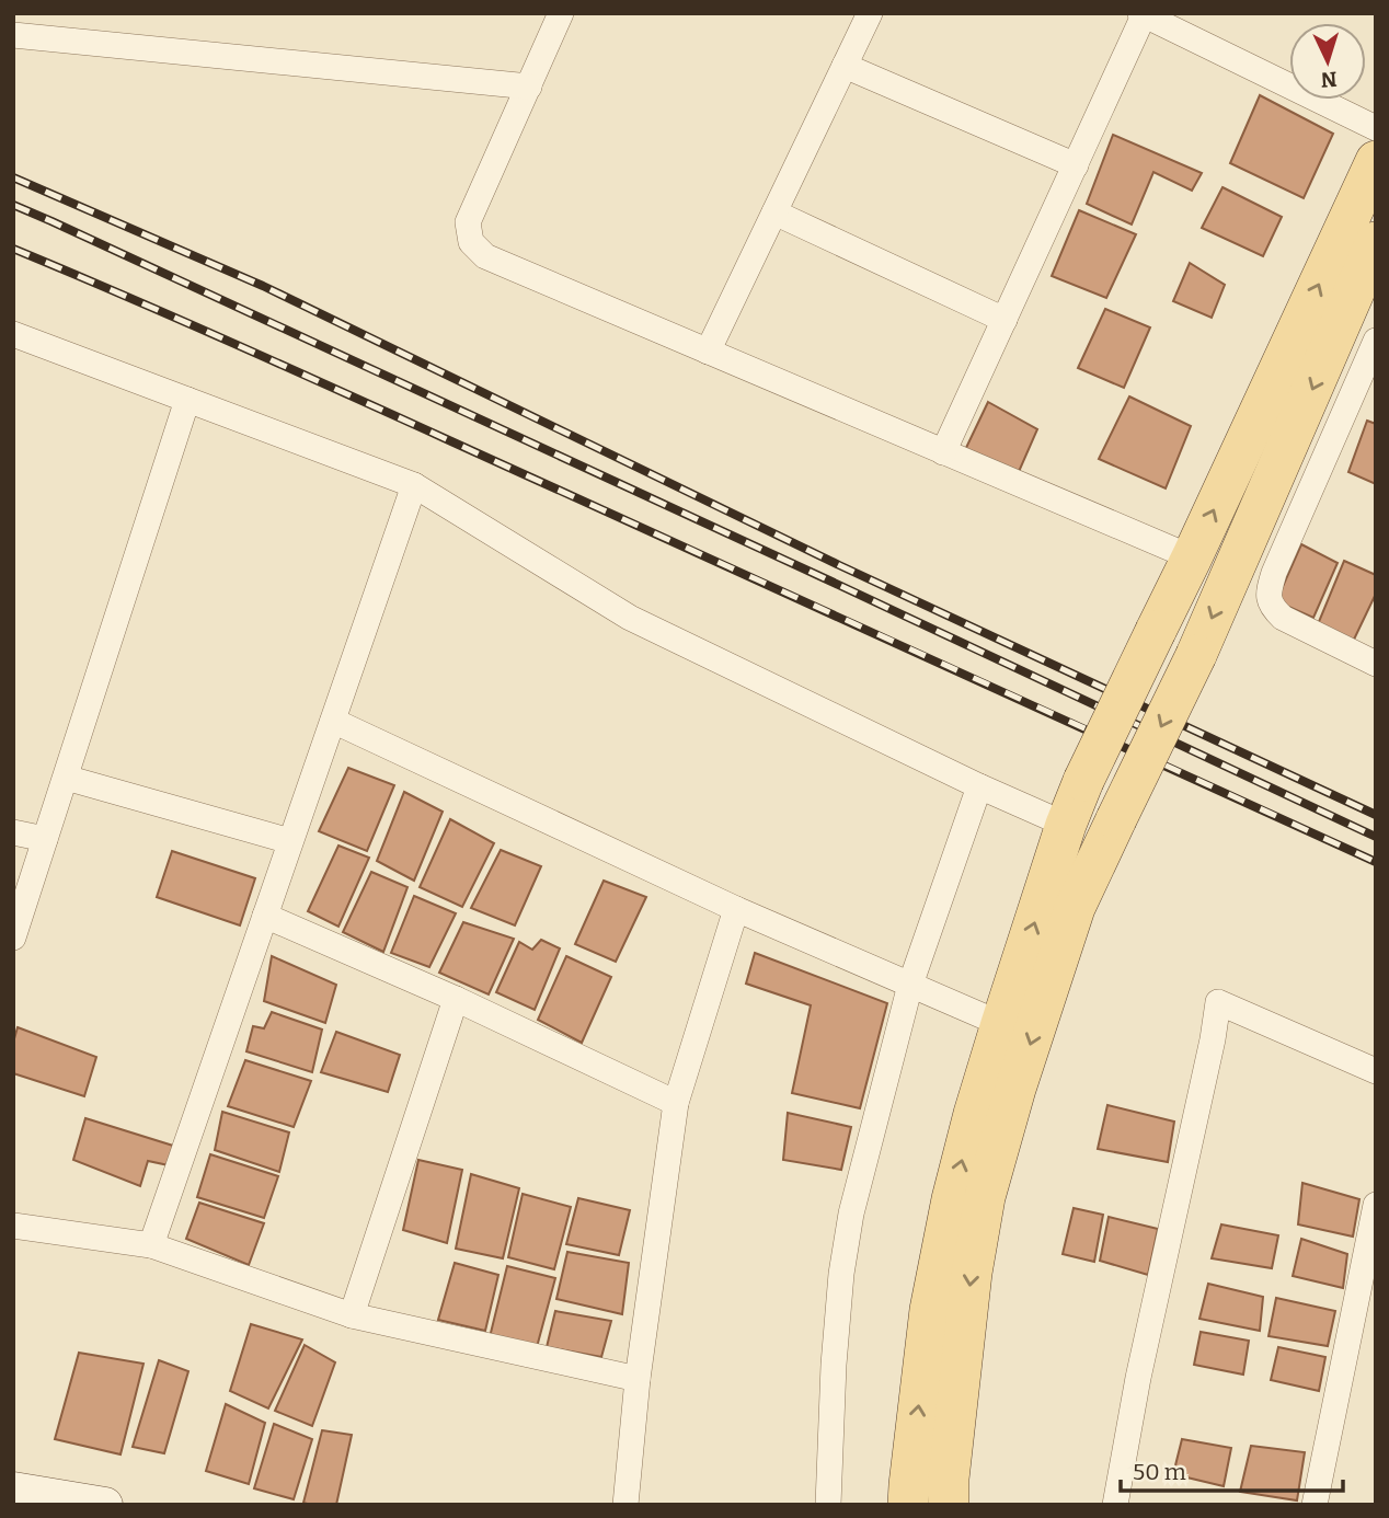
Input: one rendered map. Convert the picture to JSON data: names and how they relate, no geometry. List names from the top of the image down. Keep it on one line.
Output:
{"scale_bar":"50 m","north":"bottom"}
